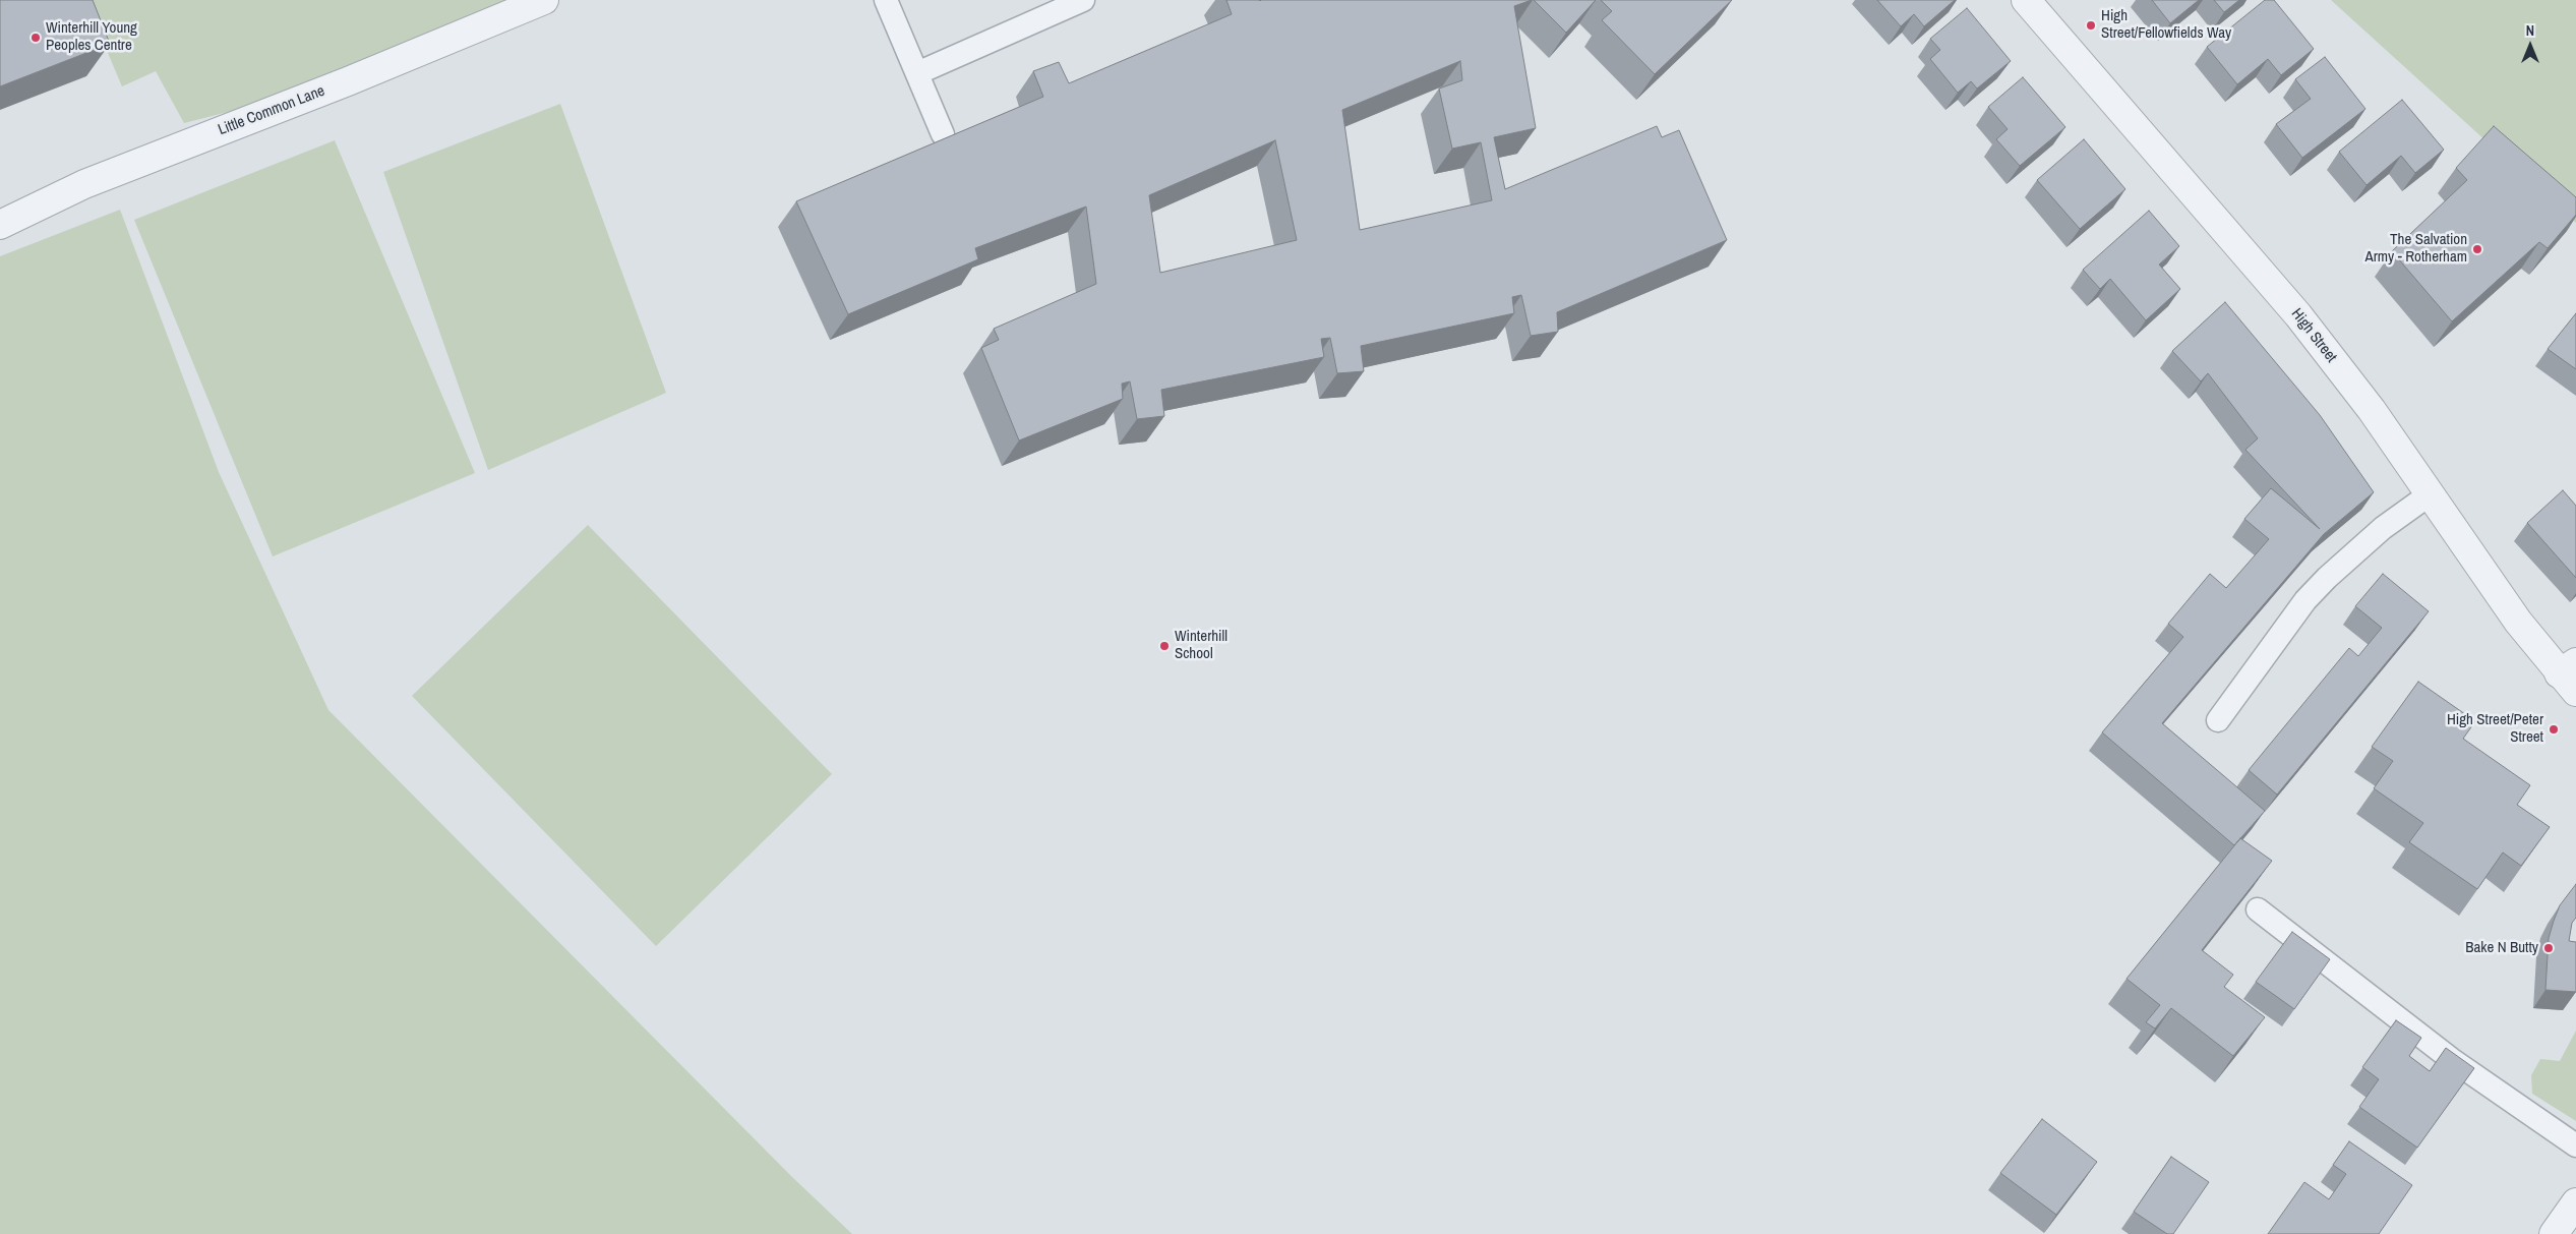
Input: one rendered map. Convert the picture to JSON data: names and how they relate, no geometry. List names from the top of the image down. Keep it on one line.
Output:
{"streets":{"street":["Little Common Lane","High Street"]},"places":["High Street/Fellowfields Way","Winterhill Young Peoples Centre","The Salvation Army - Rotherham","Winterhill School","High Street/Peter Street","Bake N Butty"],"north":"top"}
